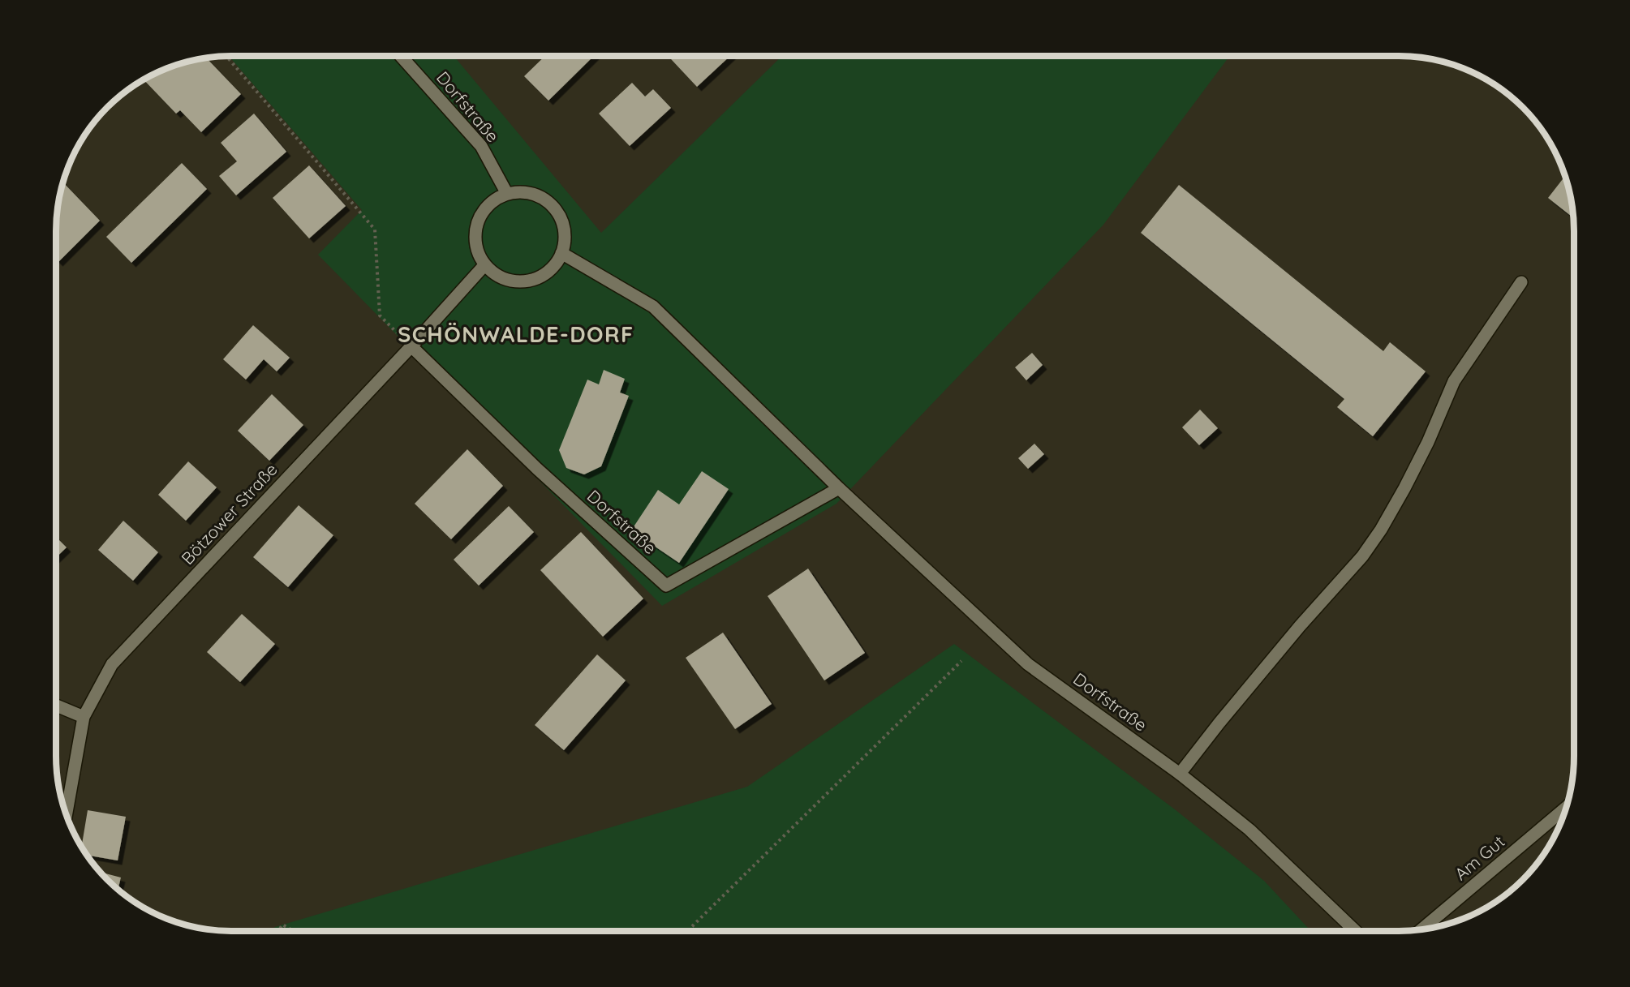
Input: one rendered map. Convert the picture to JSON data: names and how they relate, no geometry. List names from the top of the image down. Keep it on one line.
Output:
{"streets":{"street":["Dorfstraße","Bötzower Straße","Am Gut"]},"crossings":[["Dorfstraße","Bötzower Straße"]],"districts":["SCHÖNWALDE-DORF"]}
